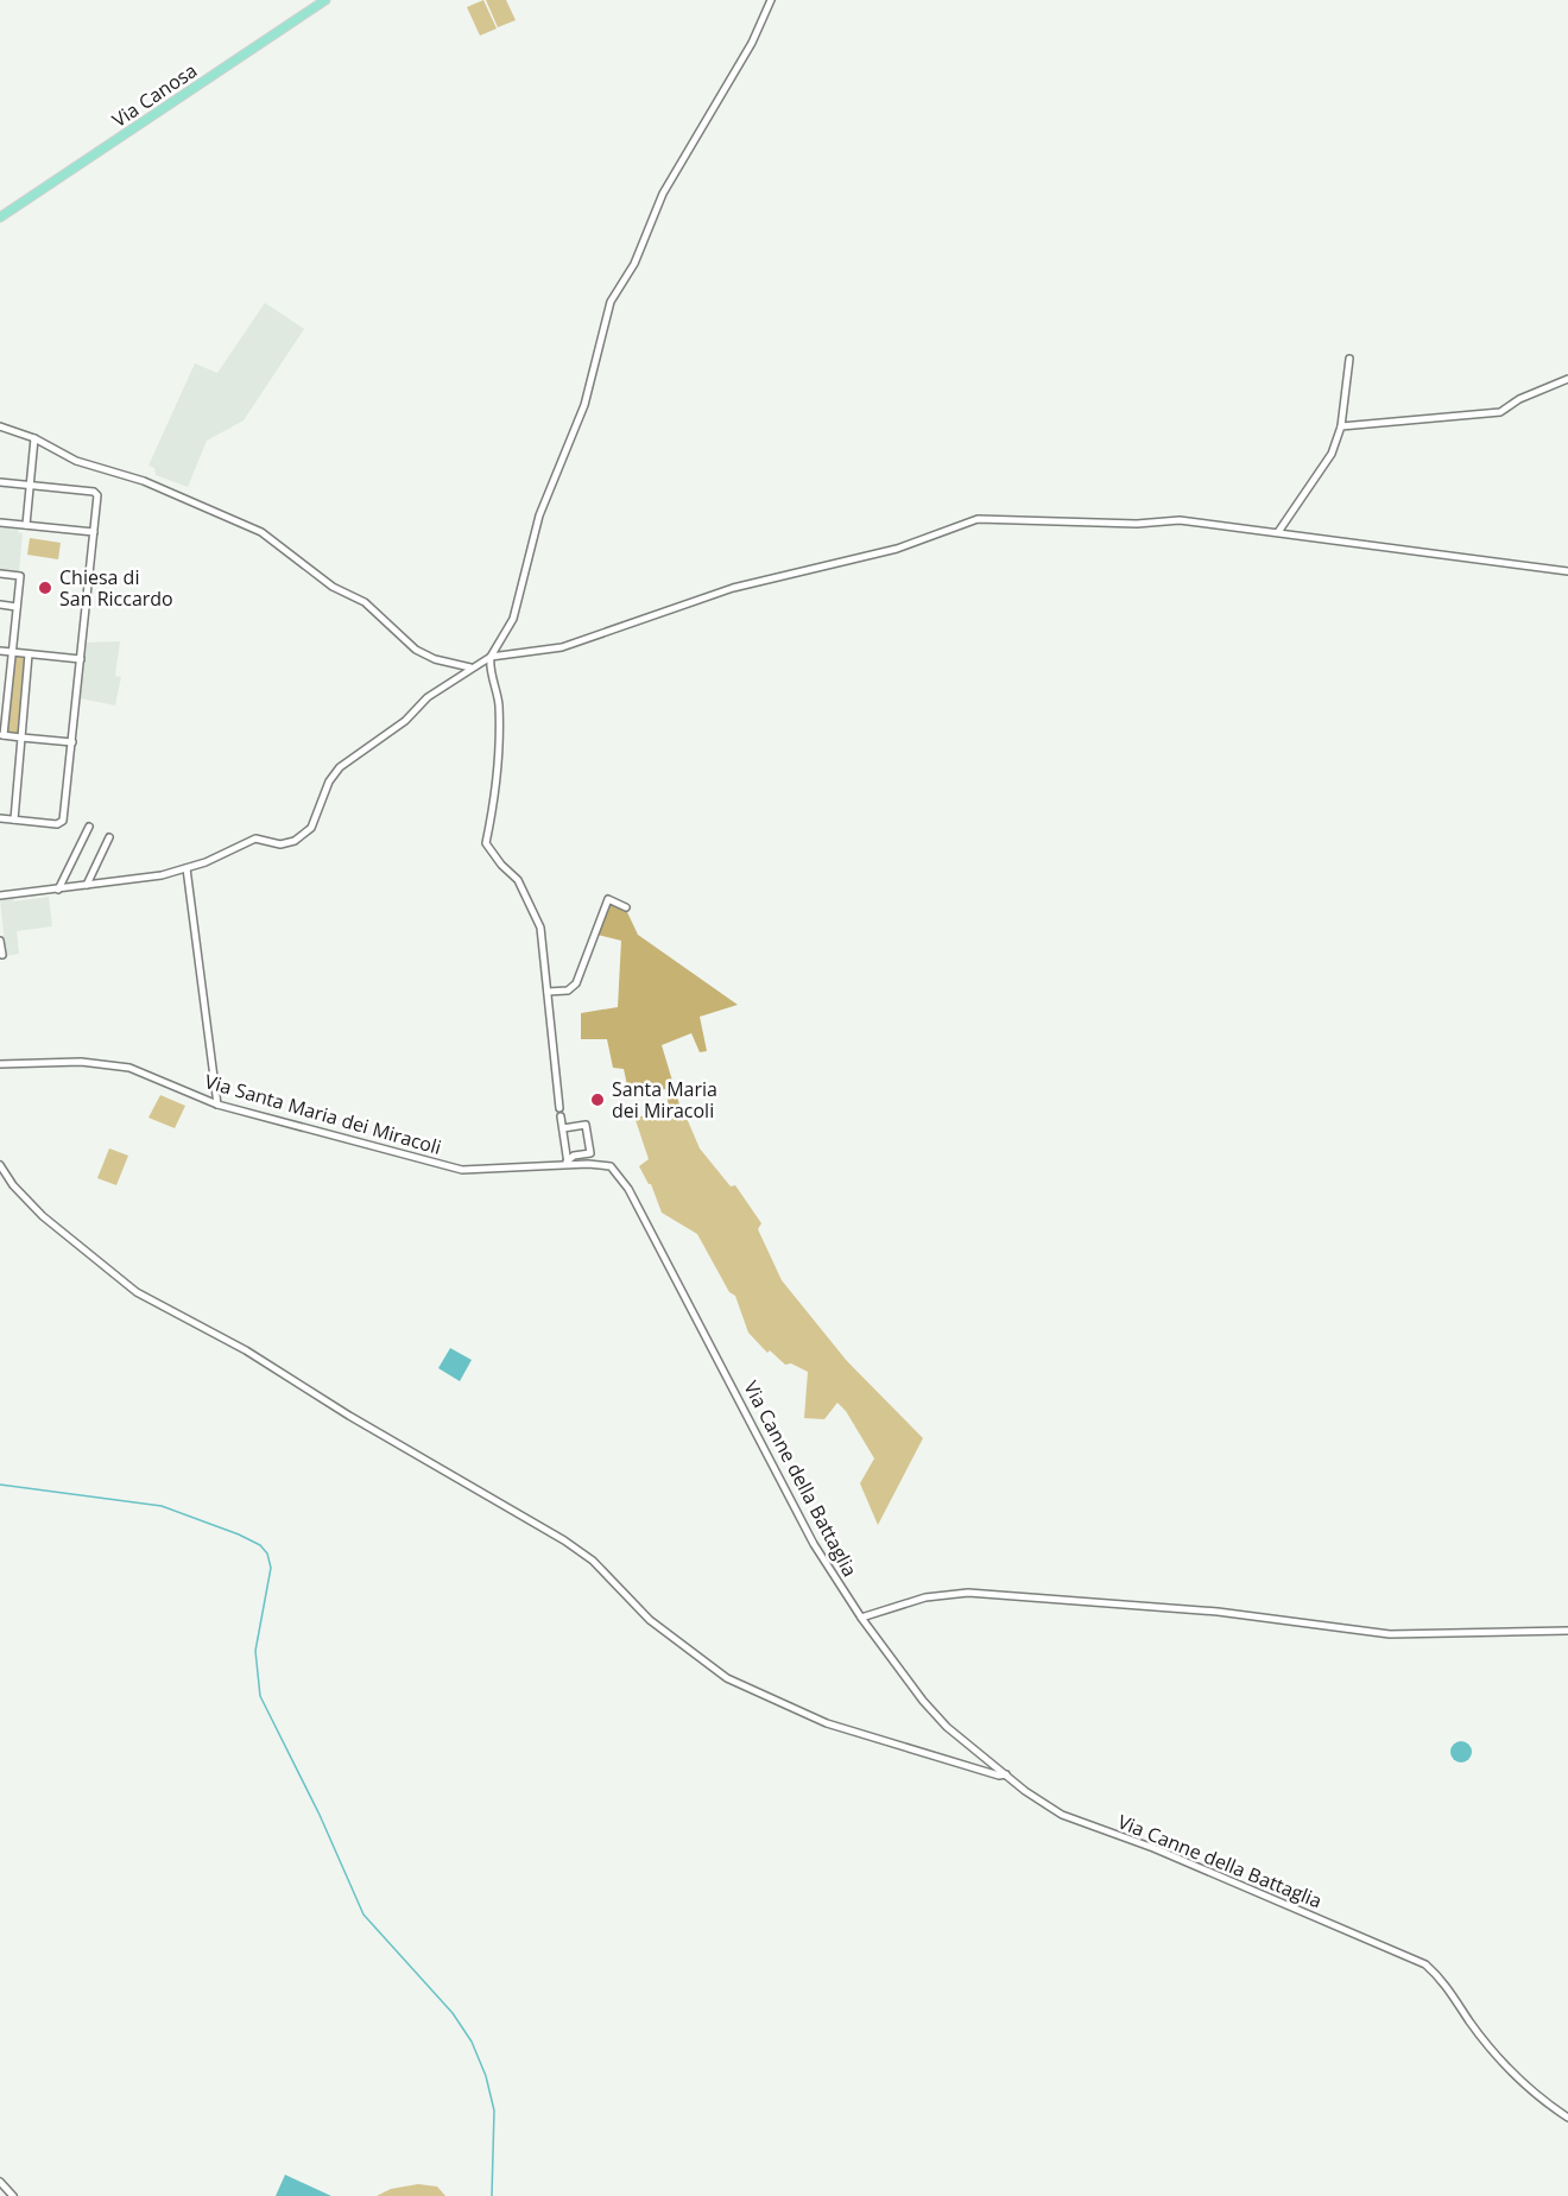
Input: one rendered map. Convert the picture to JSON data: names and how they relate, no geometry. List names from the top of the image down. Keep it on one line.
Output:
{"streets":{"main road":["Via Canosa"],"street":["Via Santa Maria dei Miracoli","Via Canne della Battaglia"]},"crossings":[["Via Santa Maria dei Miracoli","Via Canne della Battaglia"]],"places":["Chiesa di San Riccardo","Santa Maria dei Miracoli"]}
